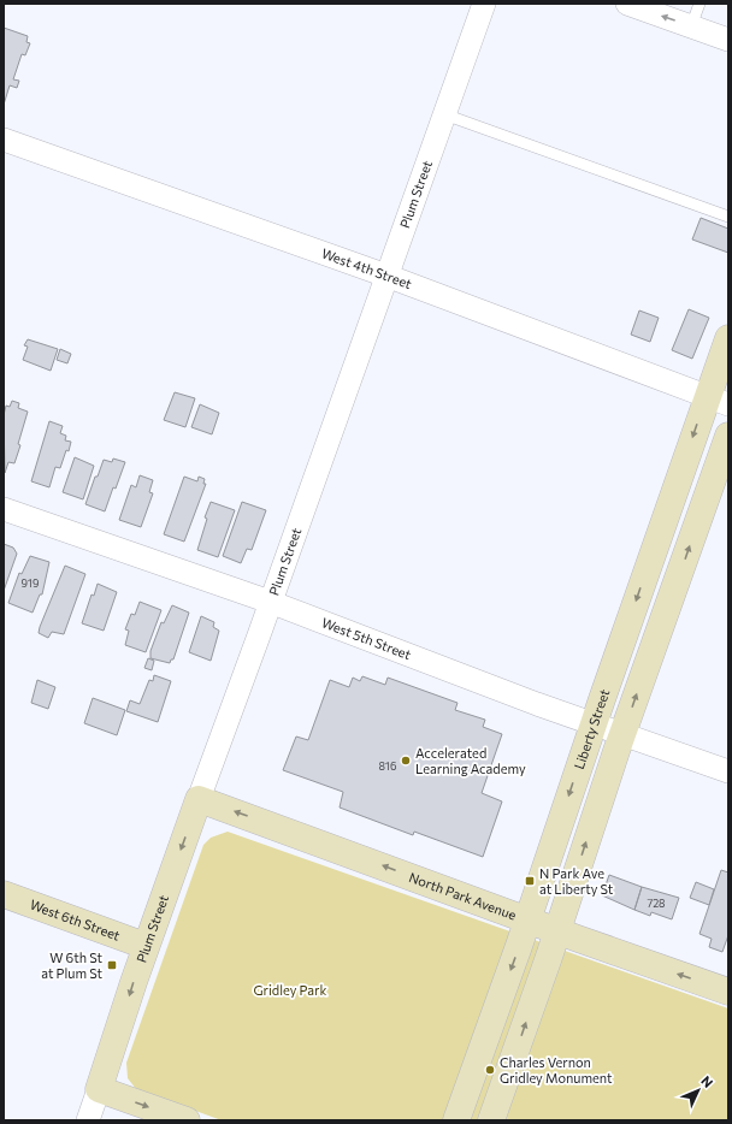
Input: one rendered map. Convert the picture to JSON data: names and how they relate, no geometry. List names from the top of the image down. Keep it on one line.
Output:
{"streets":{"street":["Plum Street","West 4th Street","West 5th Street","Liberty Street","North Park Avenue","West 6th Street"]},"crossings":[["Plum Street","West 4th Street"],["Plum Street","West 5th Street"],["Plum Street","North Park Avenue"],["Plum Street","West 6th Street"],["West 4th Street","Liberty Street"],["West 5th Street","Liberty Street"],["Liberty Street","North Park Avenue"]],"one_way":["North Park Avenue"],"parks":["Gridley Park"],"places":{"other":["Accelerated Learning Academy","Charles Vernon Gridley Monument"],"transit":["N Park Ave at Liberty St","W 6th St at Plum St"]},"house_numbers":["919","816","728"],"north":"top right"}
